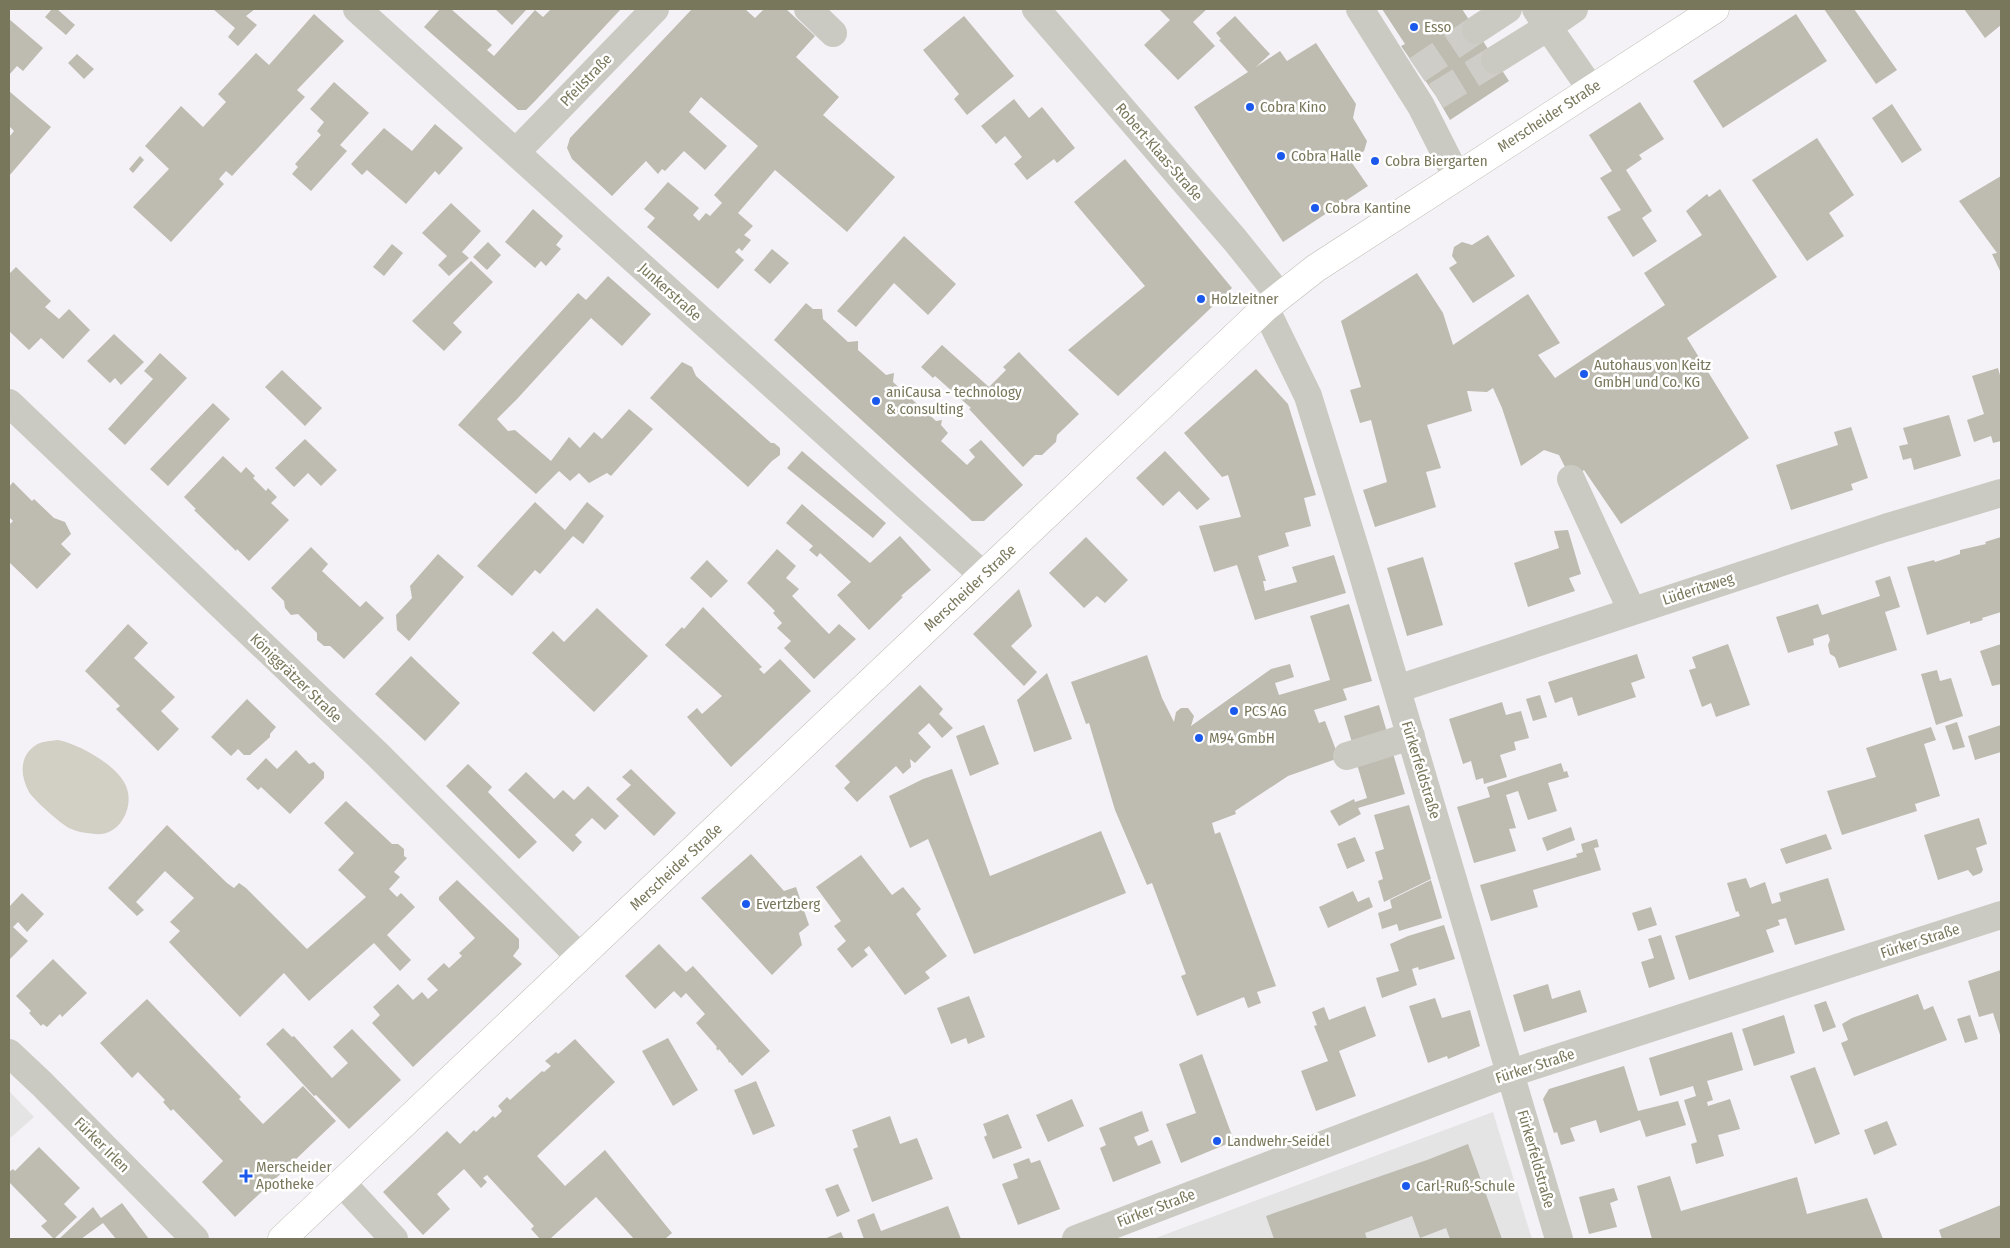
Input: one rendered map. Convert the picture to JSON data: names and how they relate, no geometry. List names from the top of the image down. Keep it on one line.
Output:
{"streets":{"main road":["Merscheider Straße"],"street":["Pfeilstraße","Robert-Klaas-Straße","Junkerstraße","Lüderitzweg","Königgrätzer Straße","Fürkerfeldstraße","Fürker Straße","Fürker Irlen"]},"crossings":[["Pfeilstraße","Junkerstraße"],["Merscheider Straße","Robert-Klaas-Straße"],["Merscheider Straße","Junkerstraße"],["Merscheider Straße","Königgrätzer Straße"],["Merscheider Straße","Fürkerfeldstraße"],["Robert-Klaas-Straße","Fürkerfeldstraße"],["Lüderitzweg","Fürkerfeldstraße"],["Fürkerfeldstraße","Fürker Straße"]],"places":{"other":["Esso","Cobra Kino","Cobra Halle","Cobra Biergarten","Cobra Kantine","Holzleitner","Autohaus von Keitz GmbH und Co. KG","aniCausa - technology & consulting","PCS AG","M94 GmbH","Evertzberg","Landwehr-Seidel","Carl-Ruß-Schule"],"health":["Merscheider Apotheke"]}}
